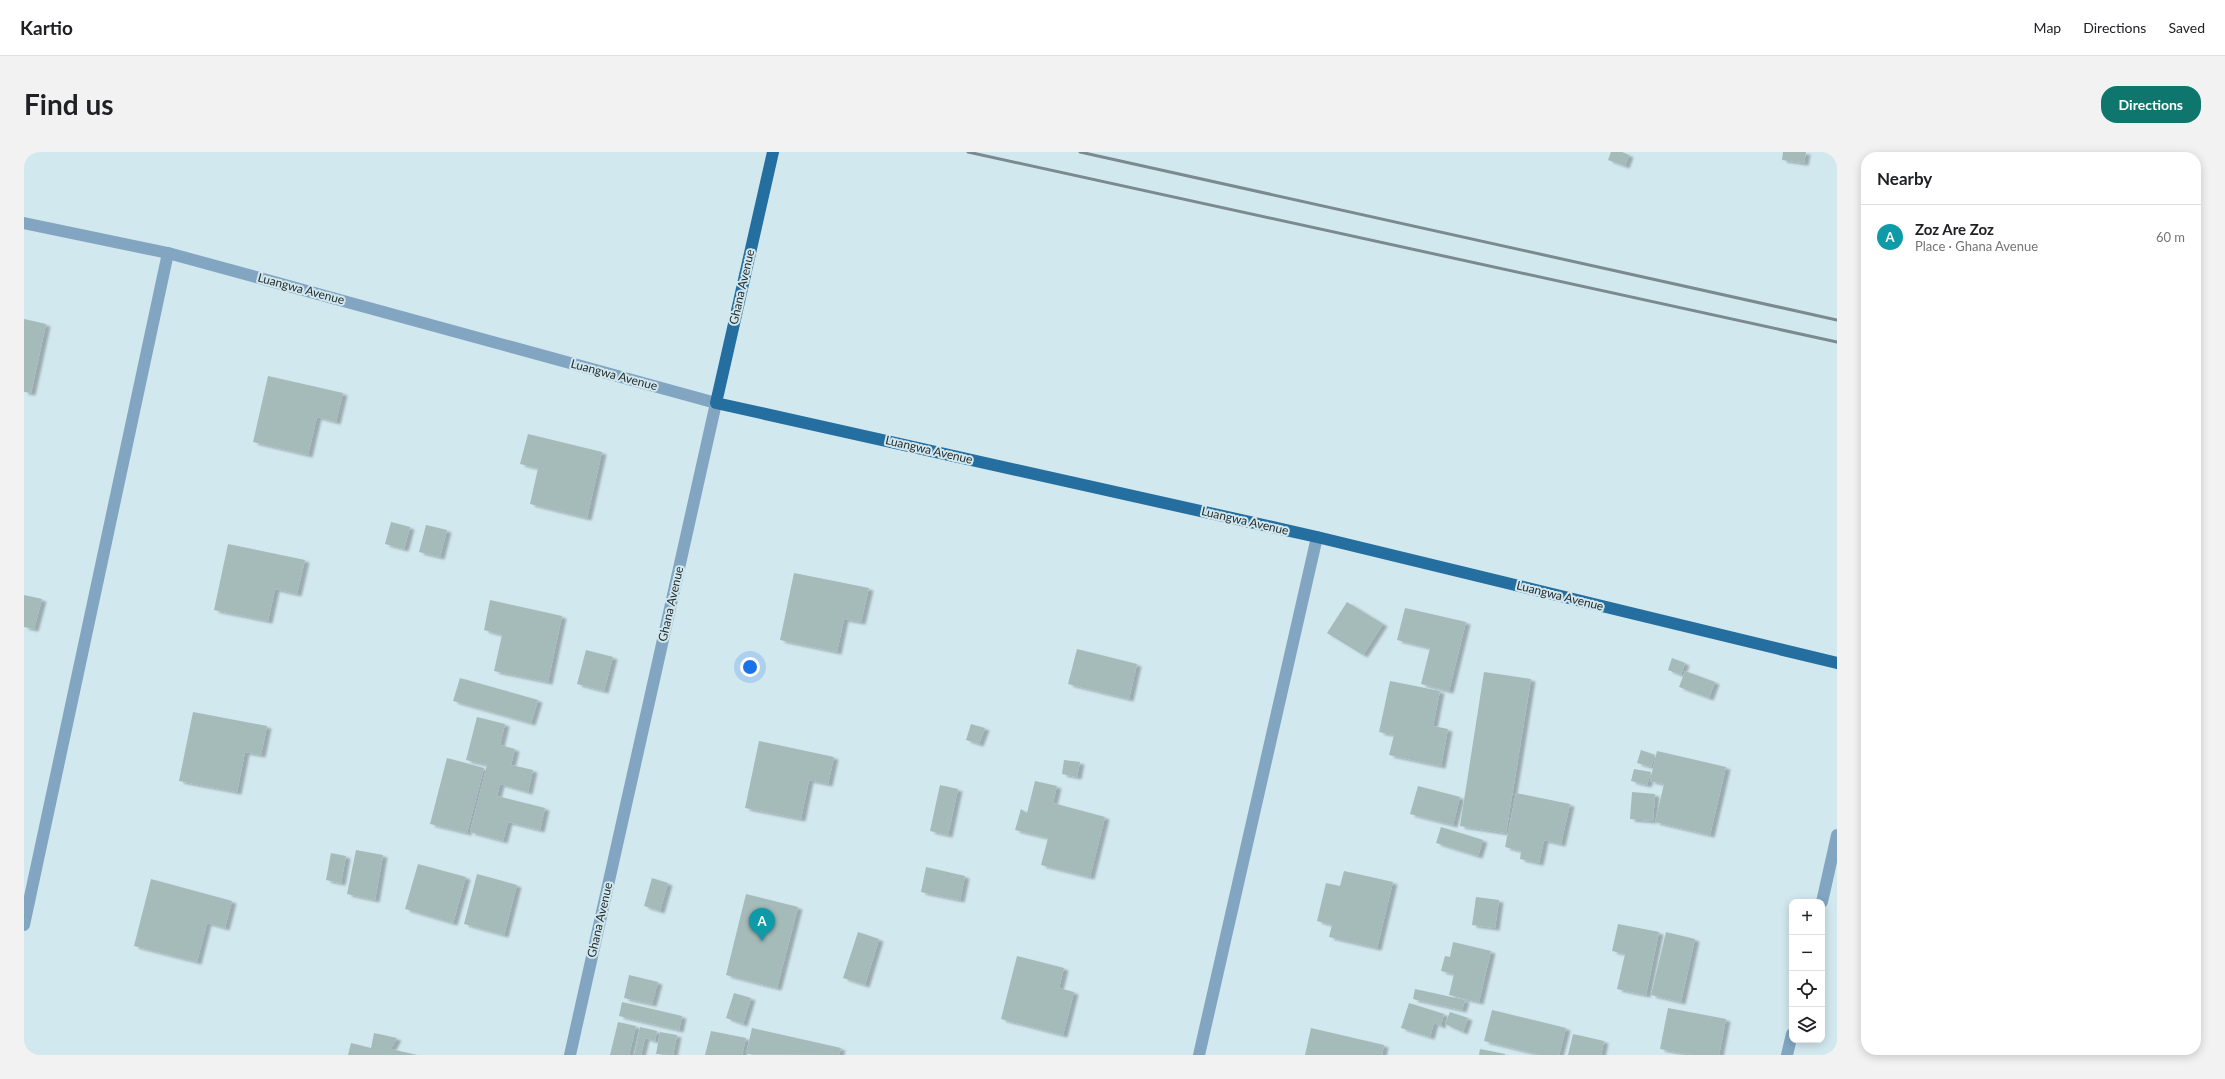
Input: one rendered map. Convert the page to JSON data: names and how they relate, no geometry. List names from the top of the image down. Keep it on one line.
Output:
{"streets":{"main road":["Ghana Avenue","Luangwa Avenue"]},"crossings":[["Ghana Avenue","Luangwa Avenue"]],"page":{"header":"Kartio","nav":["Map","Directions","Saved"],"buttons":"Directions","title":"Find us","heading":"Nearby","list":[{"mark":"A","name":"Zoz Are Zoz","note":"Place · Ghana Avenue","value":"60 m"}],"map_buttons":["+","−"],"pins":"A"}}
